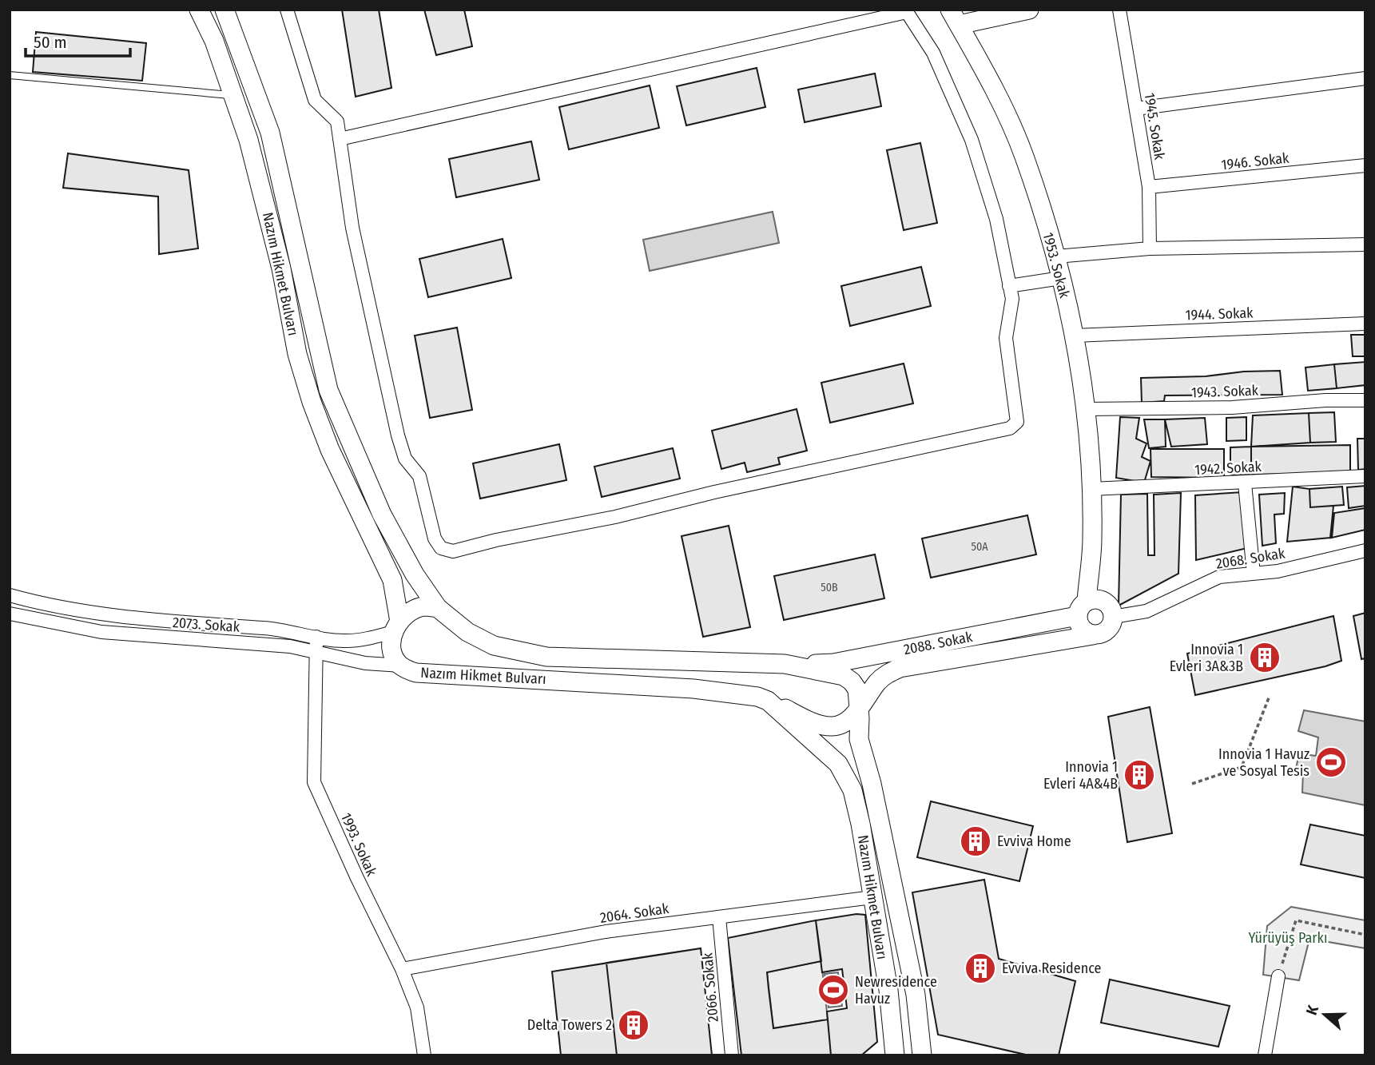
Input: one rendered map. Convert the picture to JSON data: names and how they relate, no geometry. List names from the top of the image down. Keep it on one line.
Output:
{"streets":{"main road":["1953. Sokak","Nazım Hikmet Bulvarı","2088. Sokak"],"street":["1945. Sokak","1946. Sokak","1944. Sokak","1943. Sokak","1942. Sokak","2068. Sokak","2073. Sokak","1993. Sokak","2064. Sokak","2066. Sokak"]},"crossings":[["1945. Sokak","1946. Sokak"],["1953. Sokak","1944. Sokak"],["1953. Sokak","1943. Sokak"],["1953. Sokak","1942. Sokak"],["1953. Sokak","2068. Sokak"],["1953. Sokak","2088. Sokak"],["Nazım Hikmet Bulvarı","2073. Sokak"],["Nazım Hikmet Bulvarı","2088. Sokak"],["Nazım Hikmet Bulvarı","2064. Sokak"],["2068. Sokak","2088. Sokak"],["2073. Sokak","1993. Sokak"],["1993. Sokak","2064. Sokak"],["2064. Sokak","2066. Sokak"]],"parks":["Yürüyüş Parkı"],"places":{"building":["Innovia 1 Evleri 3A&3B","Innovia 1 Evleri 4A&4B","Evviva Home","Evviva Residence","Delta Towers 2"],"sports":["Innovia 1 Havuz ve Sosyal Tesis","Newresidence Havuz"]},"house_numbers":["50A","50B"],"scale_bar":"50 m","north":"left"}
